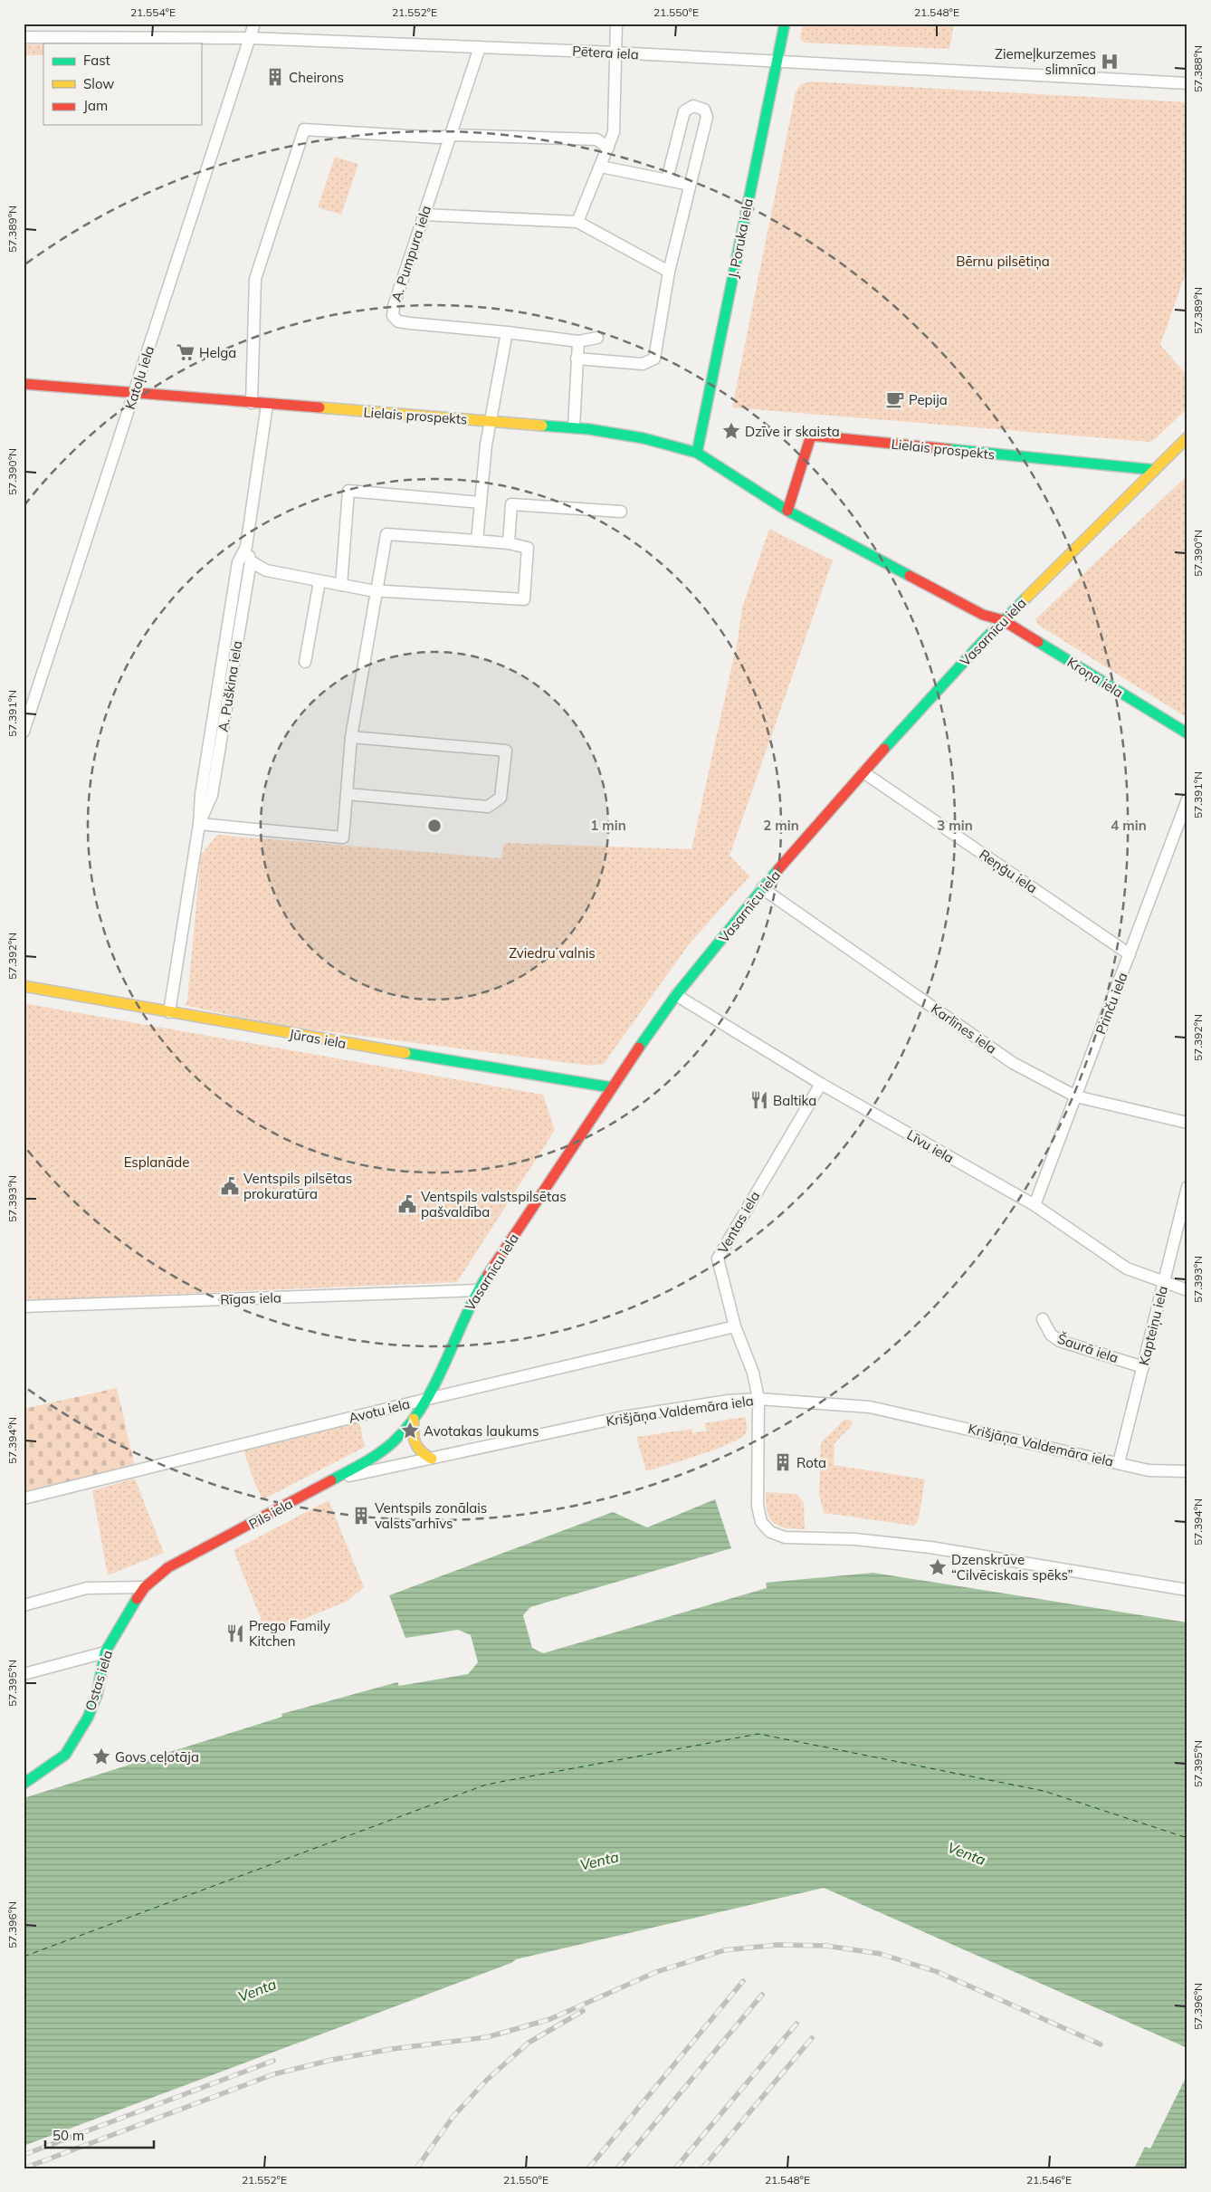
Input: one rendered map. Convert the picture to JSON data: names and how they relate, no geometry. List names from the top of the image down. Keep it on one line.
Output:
{"streets":{"street":["Pētera iela","J. Poruka iela","A. Pumpura iela","Katoļu iela","Lielais prospekts","Vasarnīcu iela","Kroņa iela","A. Puškina iela","Reņģu iela","Prinču iela","Karlīnes iela","Jūras iela","Līvu iela","Ventas iela","Rīgas iela","Kapteiņu iela","Šaurā iela","Avotu iela","Krišjāņa Valdemāra iela","Pils iela","Ostas iela"]},"crossings":[["Pētera iela","J. Poruka iela"],["Pētera iela","A. Pumpura iela"],["Pētera iela","Katoļu iela"],["J. Poruka iela","Lielais prospekts"],["Katoļu iela","Lielais prospekts"],["Lielais prospekts","Vasarnīcu iela"],["Lielais prospekts","Kroņa iela"],["Lielais prospekts","A. Puškina iela"],["Vasarnīcu iela","Kroņa iela"],["Vasarnīcu iela","Reņģu iela"],["Vasarnīcu iela","Karlīnes iela"],["Vasarnīcu iela","Jūras iela"],["Vasarnīcu iela","Līvu iela"],["Vasarnīcu iela","Rīgas iela"],["Vasarnīcu iela","Avotu iela"],["Vasarnīcu iela","Pils iela"],["A. Puškina iela","Jūras iela"],["Reņģu iela","Prinču iela"],["Prinču iela","Karlīnes iela"],["Prinču iela","Līvu iela"],["Līvu iela","Ventas iela"],["Līvu iela","Kapteiņu iela"],["Ventas iela","Avotu iela"],["Ventas iela","Krišjāņa Valdemāra iela"],["Kapteiņu iela","Šaurā iela"],["Kapteiņu iela","Krišjāņa Valdemāra iela"],["Krišjāņa Valdemāra iela","Pils iela"],["Pils iela","Ostas iela"]],"water":["Venta"],"parks":["Bērnu pilsētiņa","Zviedru valnis","Esplanāde"],"places":{"hospital":["Ziemeļkurzemes slimnīca"],"building":["Cheirons","Rota","Ventspils zonālais valsts arhīvs"],"supermarket":["Helga"],"cafe":["Pepija"],"place":["Dzīve ir skaista","Avotakas laukums","Dzenskrūve “Cilvēciskais spēks”","Govs ceļotāja"],"restaurant":["Baltika","Prego Family Kitchen"],"public building":["Ventspils pilsētas prokuratūra","Ventspils valstspilsētas pašvaldība"]},"legend":["Fast","Slow","Jam"],"scale_bar":"50 m","coordinates":["21.554°E","21.552°E","21.550°E","21.548°E","57.388°N","57.389°N","57.390°N","57.391°N","57.392°N","57.393°N","57.394°N","57.395°N","57.396°N","21.546°E"],"rings":["1 min","2 min","3 min","4 min"]}
